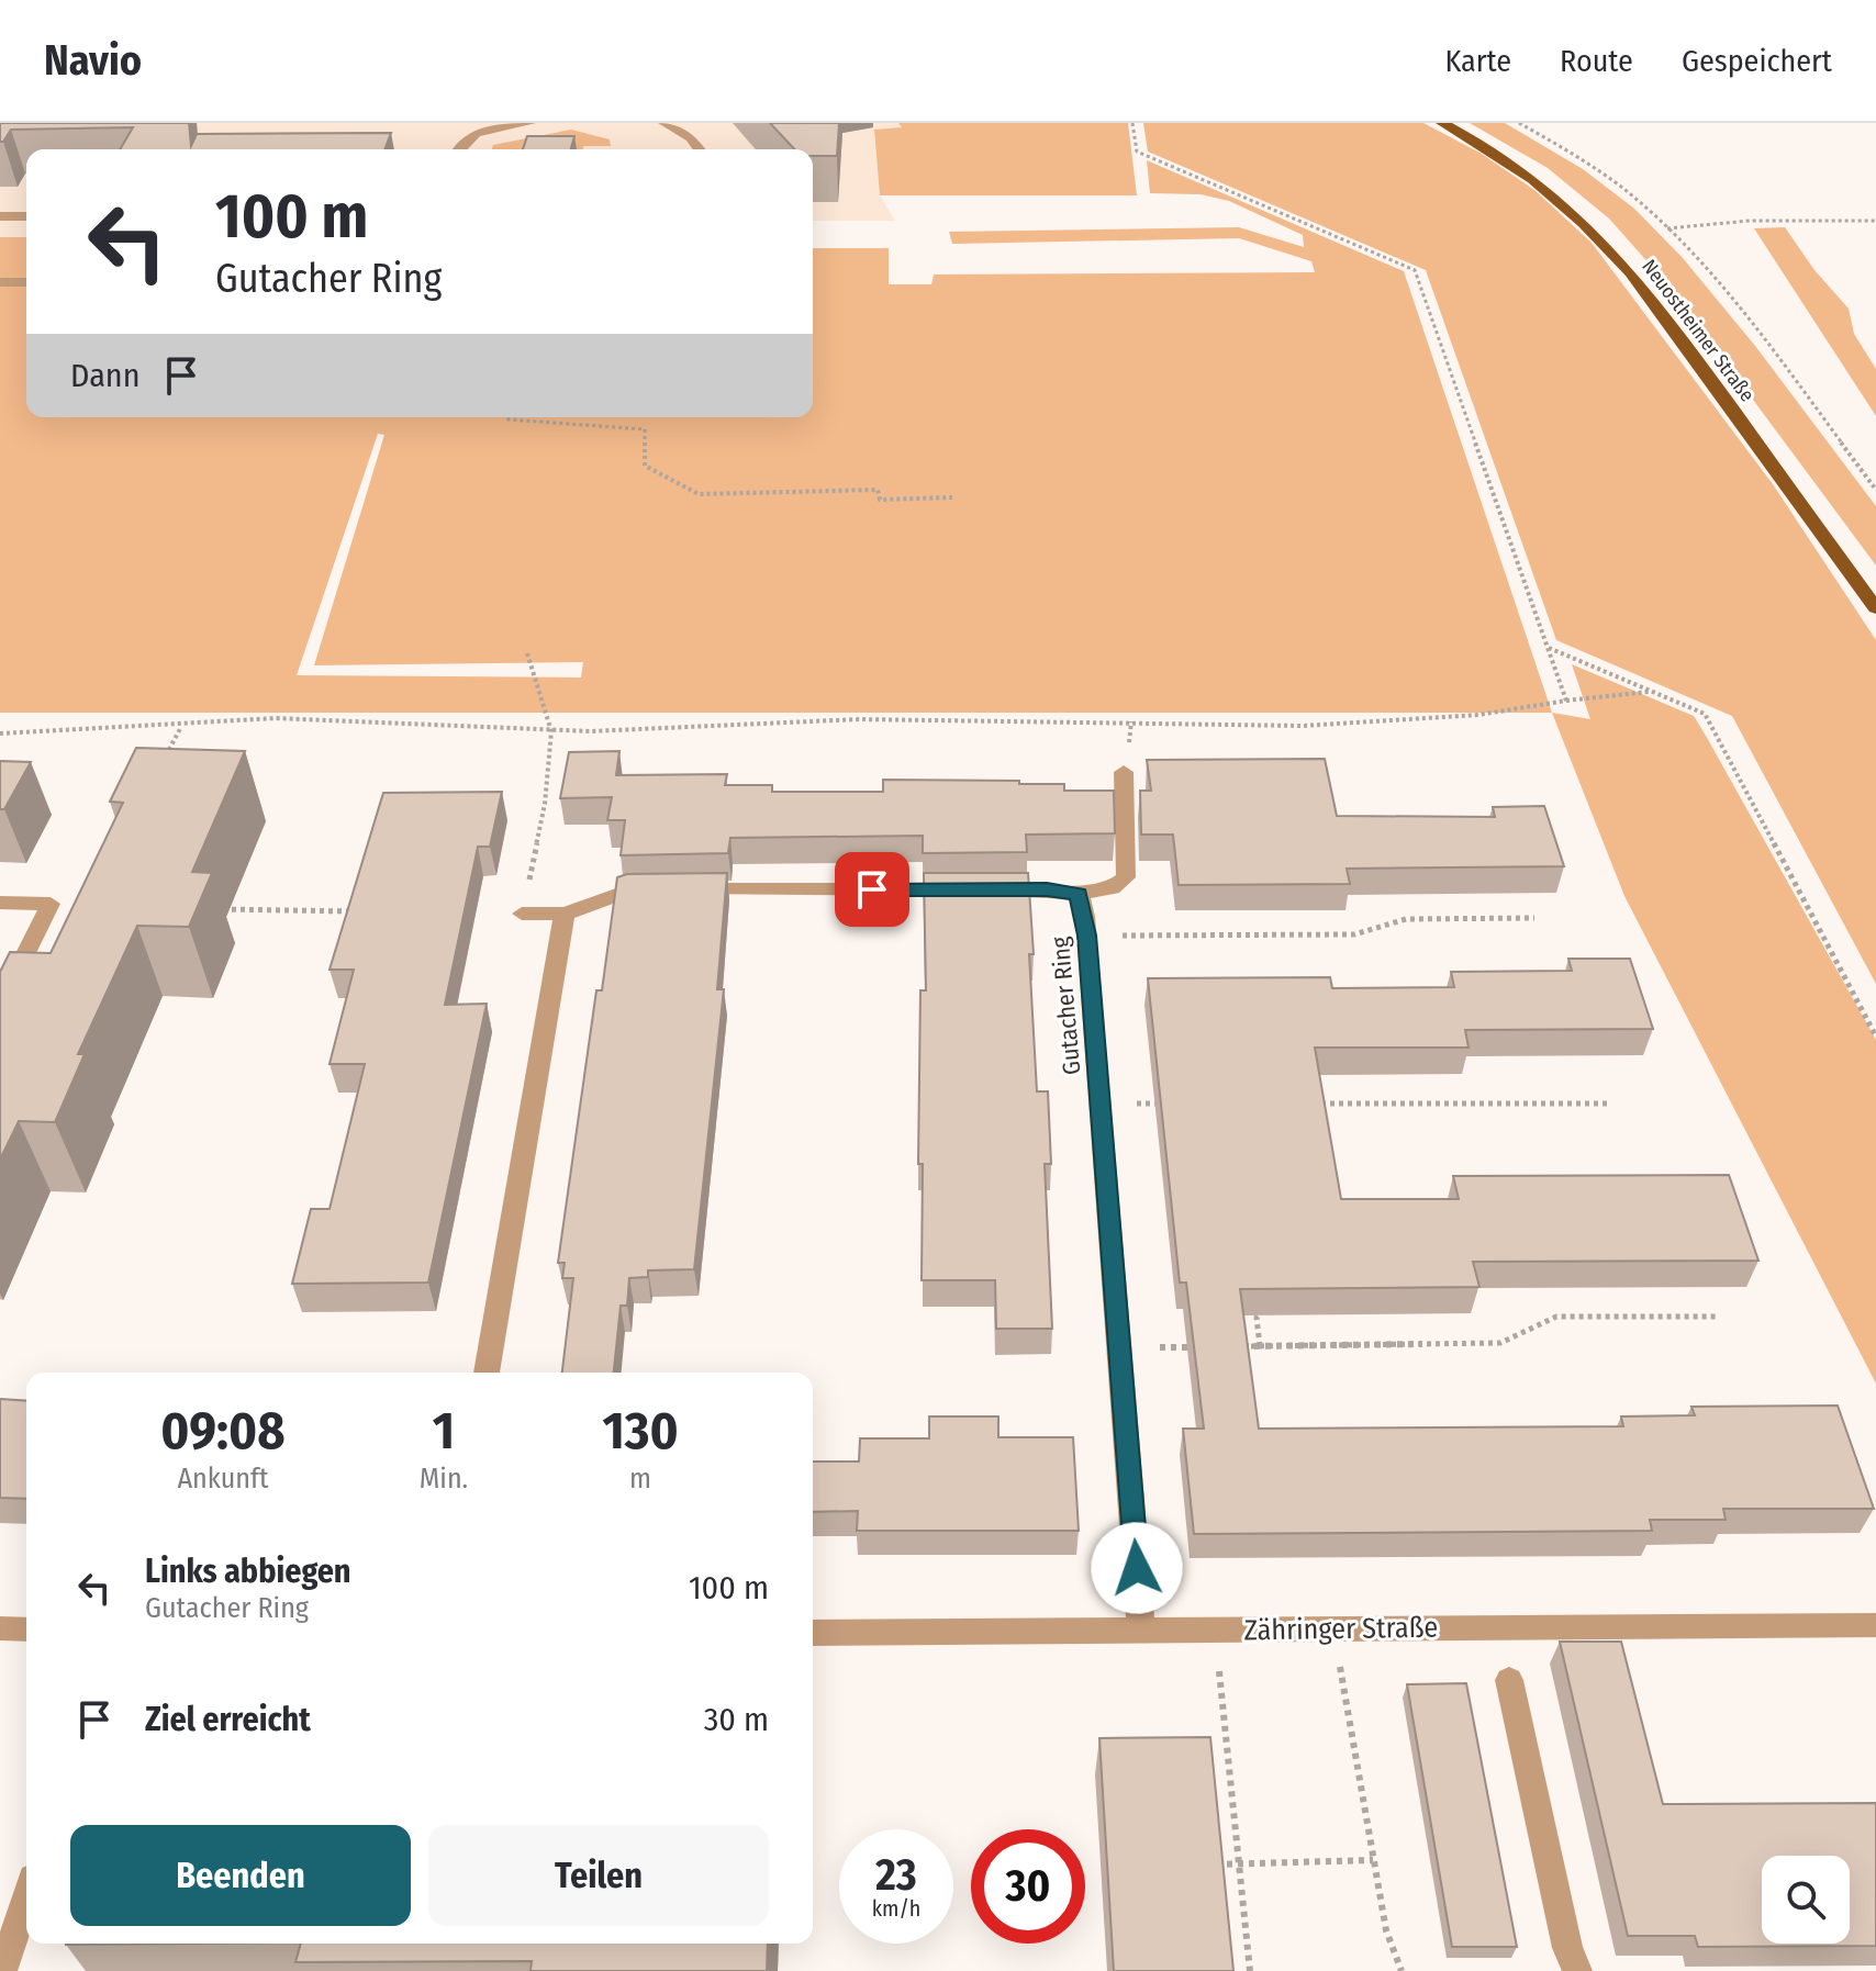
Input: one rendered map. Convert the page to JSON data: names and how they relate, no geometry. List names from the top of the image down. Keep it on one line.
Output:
{"streets":{"main road":["Neuostheimer Straße"],"street":["Gutacher Ring","Zähringer Straße"]},"crossings":[["Gutacher Ring","Zähringer Straße"]],"page":{"header":"Navio","nav":["Karte","Route","Gespeichert"],"turn":["100 m","Gutacher Ring"],"then":"Dann","eta":["09:08","Ankunft","1","Min.","130","m"],"list":[{"name":"Links abbiegen","note":"Gutacher Ring","value":"100 m"},{"name":"Ziel erreicht","value":"30 m"}],"buttons":["Beenden","Teilen"],"speed":"23 km/h","limit":"30"}}
